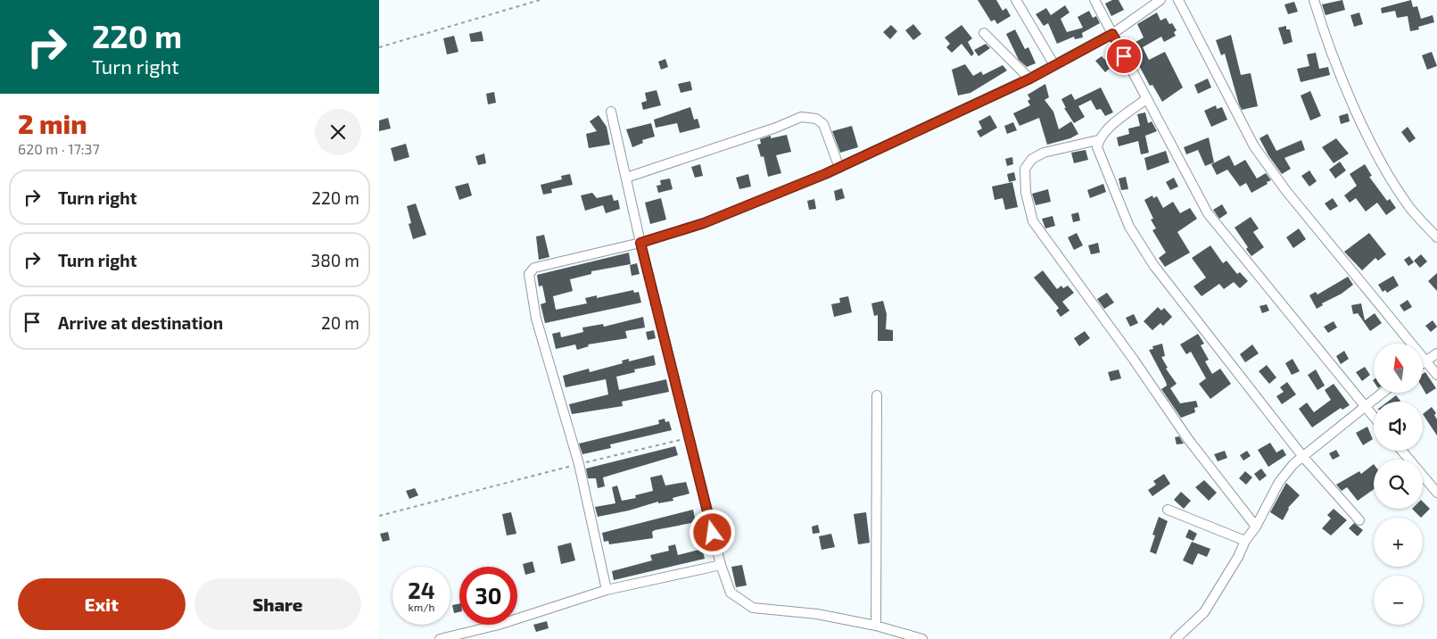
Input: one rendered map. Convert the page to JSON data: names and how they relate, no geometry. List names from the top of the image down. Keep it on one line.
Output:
{"north":"top","page":{"turn":["220 m","Turn right"],"heading":["2 min","620 m · 17:37"],"list":[{"name":"Turn right","value":"220 m"},{"name":"Turn right","value":"380 m"},{"name":"Arrive at destination","value":"20 m"}],"map_buttons":["+","−"],"speed":"24 km/h","limit":"30","buttons":["Exit","Share"]}}
